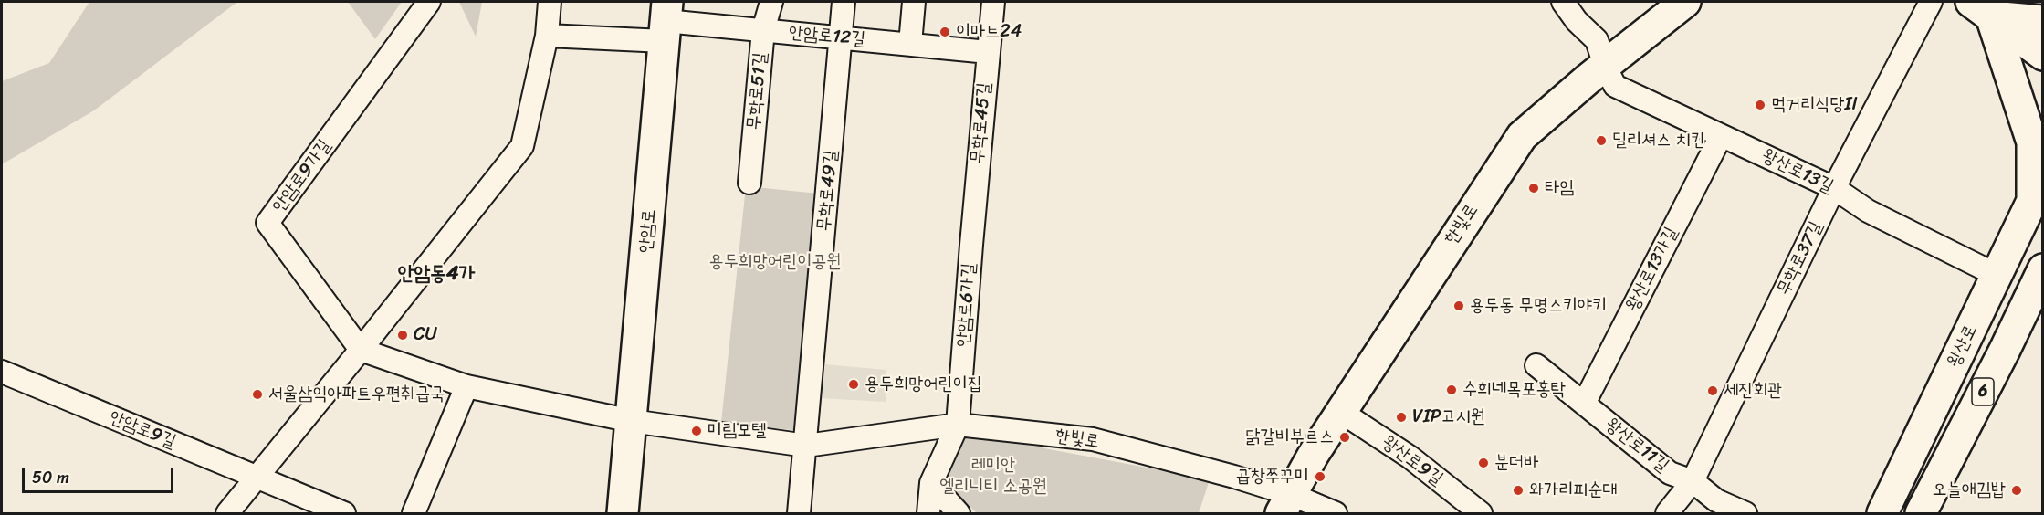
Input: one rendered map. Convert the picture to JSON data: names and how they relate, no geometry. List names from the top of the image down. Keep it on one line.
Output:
{"streets":{"main road":["한빛로","안암로","왕산로","6"],"street":["안암로12길","무학로51길","무학로45길","왕산로13길","안암로9가길","무학로49길","무학로37길","왕산로13가길","안암로6가길","안암로9길","왕산로11길","왕산로9길"]},"crossings":[["안암로12길","무학로51길"],["안암로12길","무학로45길"],["안암로12길","무학로49길"],["안암로12길","안암로"],["무학로45길","안암로6가길"],["왕산로13길","한빛로"],["왕산로13길","무학로37길"],["왕산로13길","왕산로13가길"],["왕산로13길","왕산로"],["한빛로","안암로6가길"],["한빛로","왕산로9길"],["무학로37길","왕산로11길"],["왕산로13가길","왕산로11길"]],"districts":["안암동4가"],"parks":["용두희망어린이공원","레미안 엘리니티 소공원"],"places":["이마트24","먹거리식당II","딜리셔스 치킨","타임","용두동 무명스키야키","CU","용두희망어린이집","수희네목포홍탁","세진회관","서울삼익아파트우편취급국","VIP고시원","미림모텔","닭갈비부르스","분더바","곱창쭈꾸미","와가리피순대","오늘애김밥"],"scale_bar":"50 m"}
